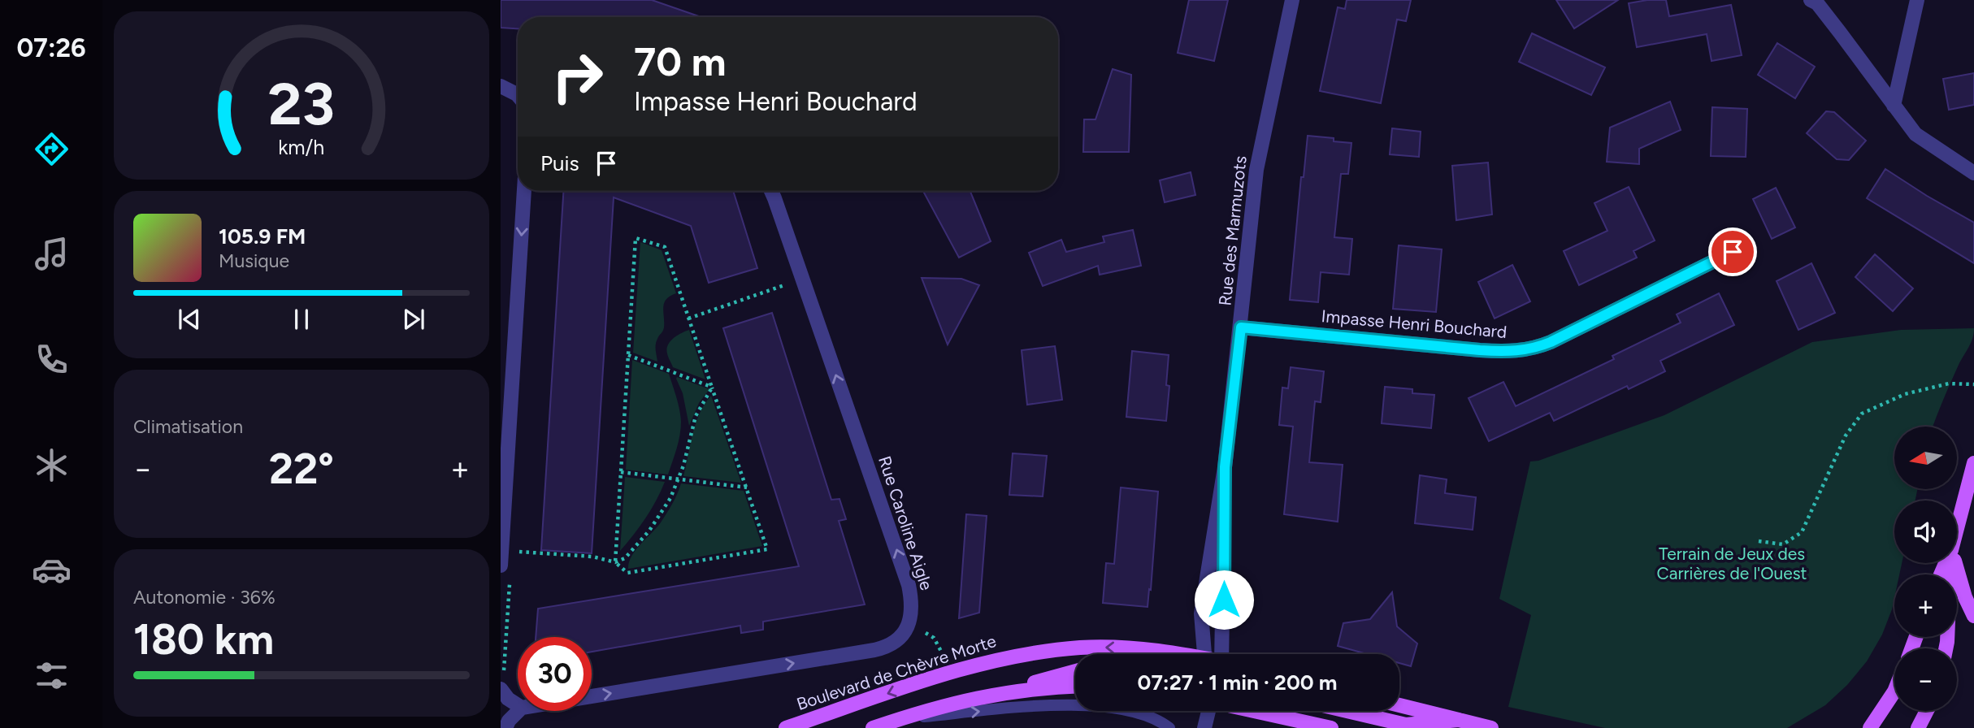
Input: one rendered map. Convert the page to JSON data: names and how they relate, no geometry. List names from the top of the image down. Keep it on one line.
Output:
{"streets":{"main road":["Boulevard de Chèvre Morte"],"street":["Rue des Marmuzots","Impasse Henri Bouchard","Rue Caroline Aigle"]},"crossings":[["Rue des Marmuzots","Impasse Henri Bouchard"]],"one_way":["Rue Caroline Aigle"],"parks":["Terrain de Jeux des Carrières de l'Ouest"],"north":"left","page":{"tabs":"07:26","turn":["70 m","Impasse Henri Bouchard"],"then":"Puis","song":["105.9 FM","Musique"],"tile":["Climatisation",["Autonomie · 36%","180 km"]],"map_buttons":["+","−"],"heat":["−","22°","+"],"limit":"30","trip":"07:27 · 1 min · 200 m","gauge":["23","km/h"]}}
